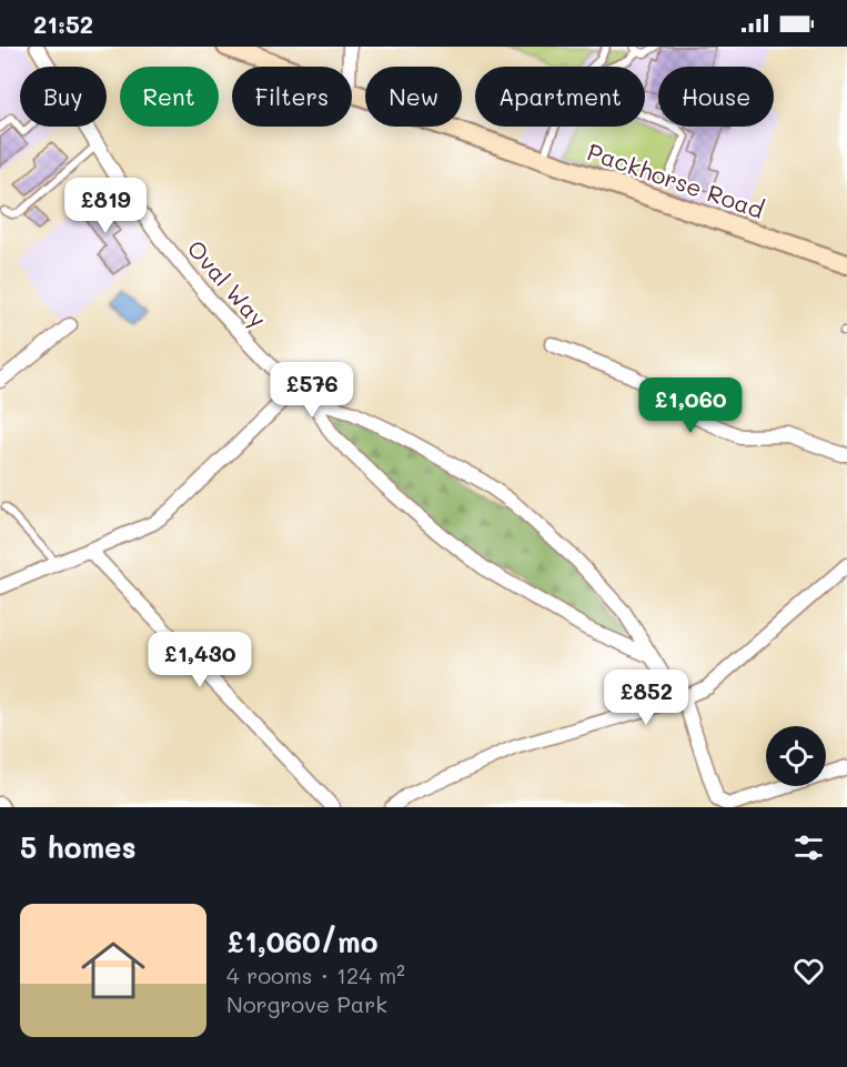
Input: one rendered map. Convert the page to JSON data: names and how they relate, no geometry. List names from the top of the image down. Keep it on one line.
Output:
{"streets":{"main road":["Packhorse Road"],"street":["Oval Way"]},"page":{"status":"21:52","chip":["Buy","Rent","Filters","New","Apartment","House"],"price":["£819","£576","£1,060","£1,430","£852"],"heading":"5 homes","list":[{"name":"£1,060/mo","note":"4 rooms · 124 m² · Norgrove Park"}]}}
